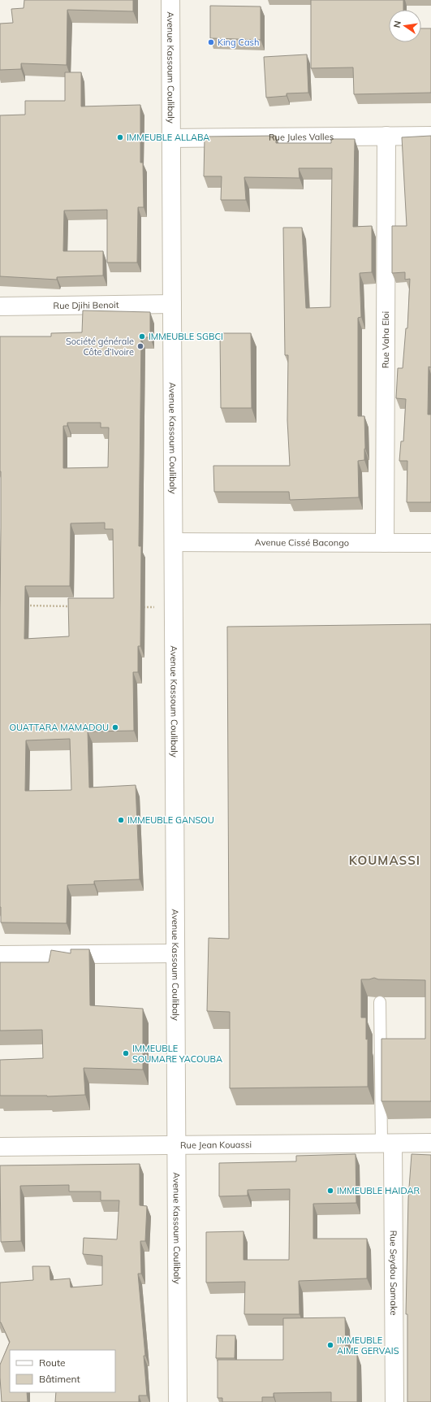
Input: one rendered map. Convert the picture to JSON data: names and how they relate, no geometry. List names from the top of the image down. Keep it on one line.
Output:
{"streets":{"street":["Avenue Kassoum Coulibaly","Rue Jules Valles","Rue Djihi Benoit","Rue Vaha Eloi","Avenue Cissé Bacongo","Rue Jean Kouassi","Rue Seydou Samake"]},"crossings":[["Avenue Kassoum Coulibaly","Rue Jules Valles"],["Avenue Kassoum Coulibaly","Rue Djihi Benoit"],["Avenue Kassoum Coulibaly","Avenue Cissé Bacongo"],["Avenue Kassoum Coulibaly","Rue Jean Kouassi"],["Rue Jules Valles","Rue Vaha Eloi"],["Rue Vaha Eloi","Avenue Cissé Bacongo"],["Rue Jean Kouassi","Rue Seydou Samake"]],"districts":["KOUMASSI"],"places":["King Cash","IMMEUBLE ALLABA","IMMEUBLE SGBCI","Société générale Côte d’Ivoire","OUATTARA MAMADOU","IMMEUBLE GANSOU","IMMEUBLE SOUMARE YACOUBA","IMMEUBLE HAIDAR","IMMEUBLE AIME GERVAIS"],"legend":["Route","Bâtiment"],"north":"left"}
